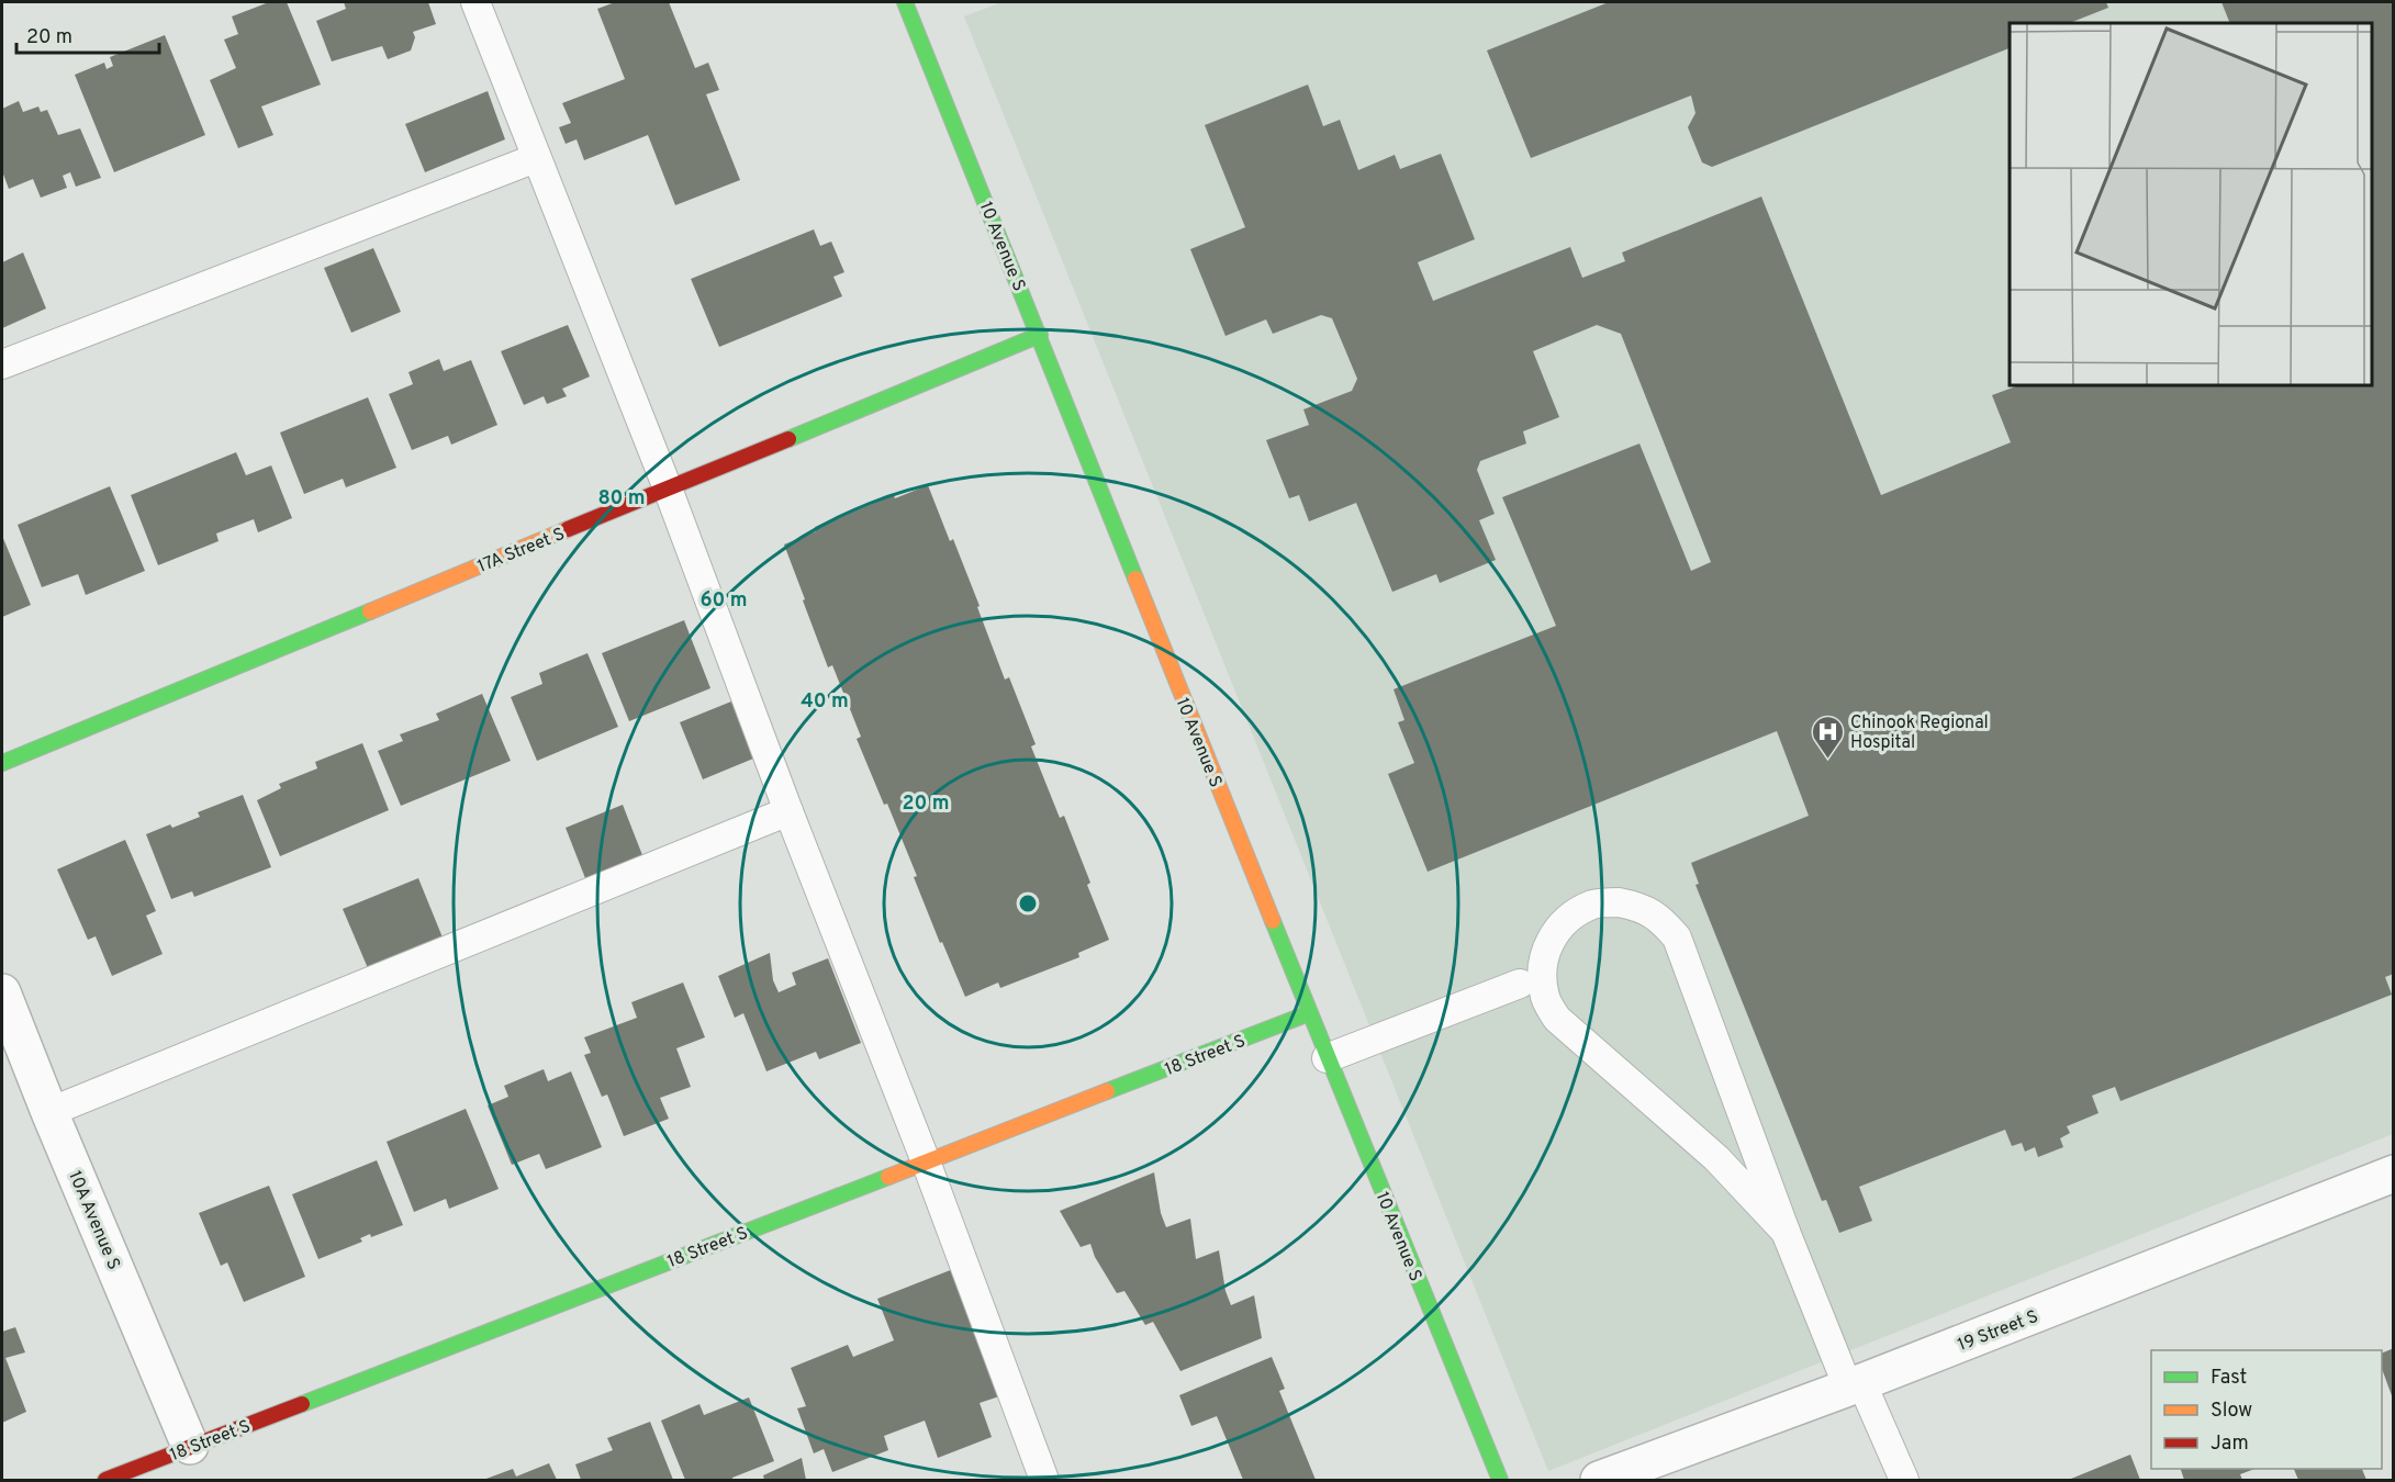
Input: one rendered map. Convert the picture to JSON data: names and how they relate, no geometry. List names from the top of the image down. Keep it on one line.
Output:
{"streets":{"street":["10 Avenue S","17A Street S","18 Street S","10A Avenue S","19 Street S"]},"crossings":[["10 Avenue S","17A Street S"],["10 Avenue S","18 Street S"],["18 Street S","10A Avenue S"]],"places":{"hospital":["Chinook Regional Hospital"]},"legend":["Fast","Slow","Jam"],"scale_bar":"20 m","rings":["80 m","60 m","40 m","20 m"]}
